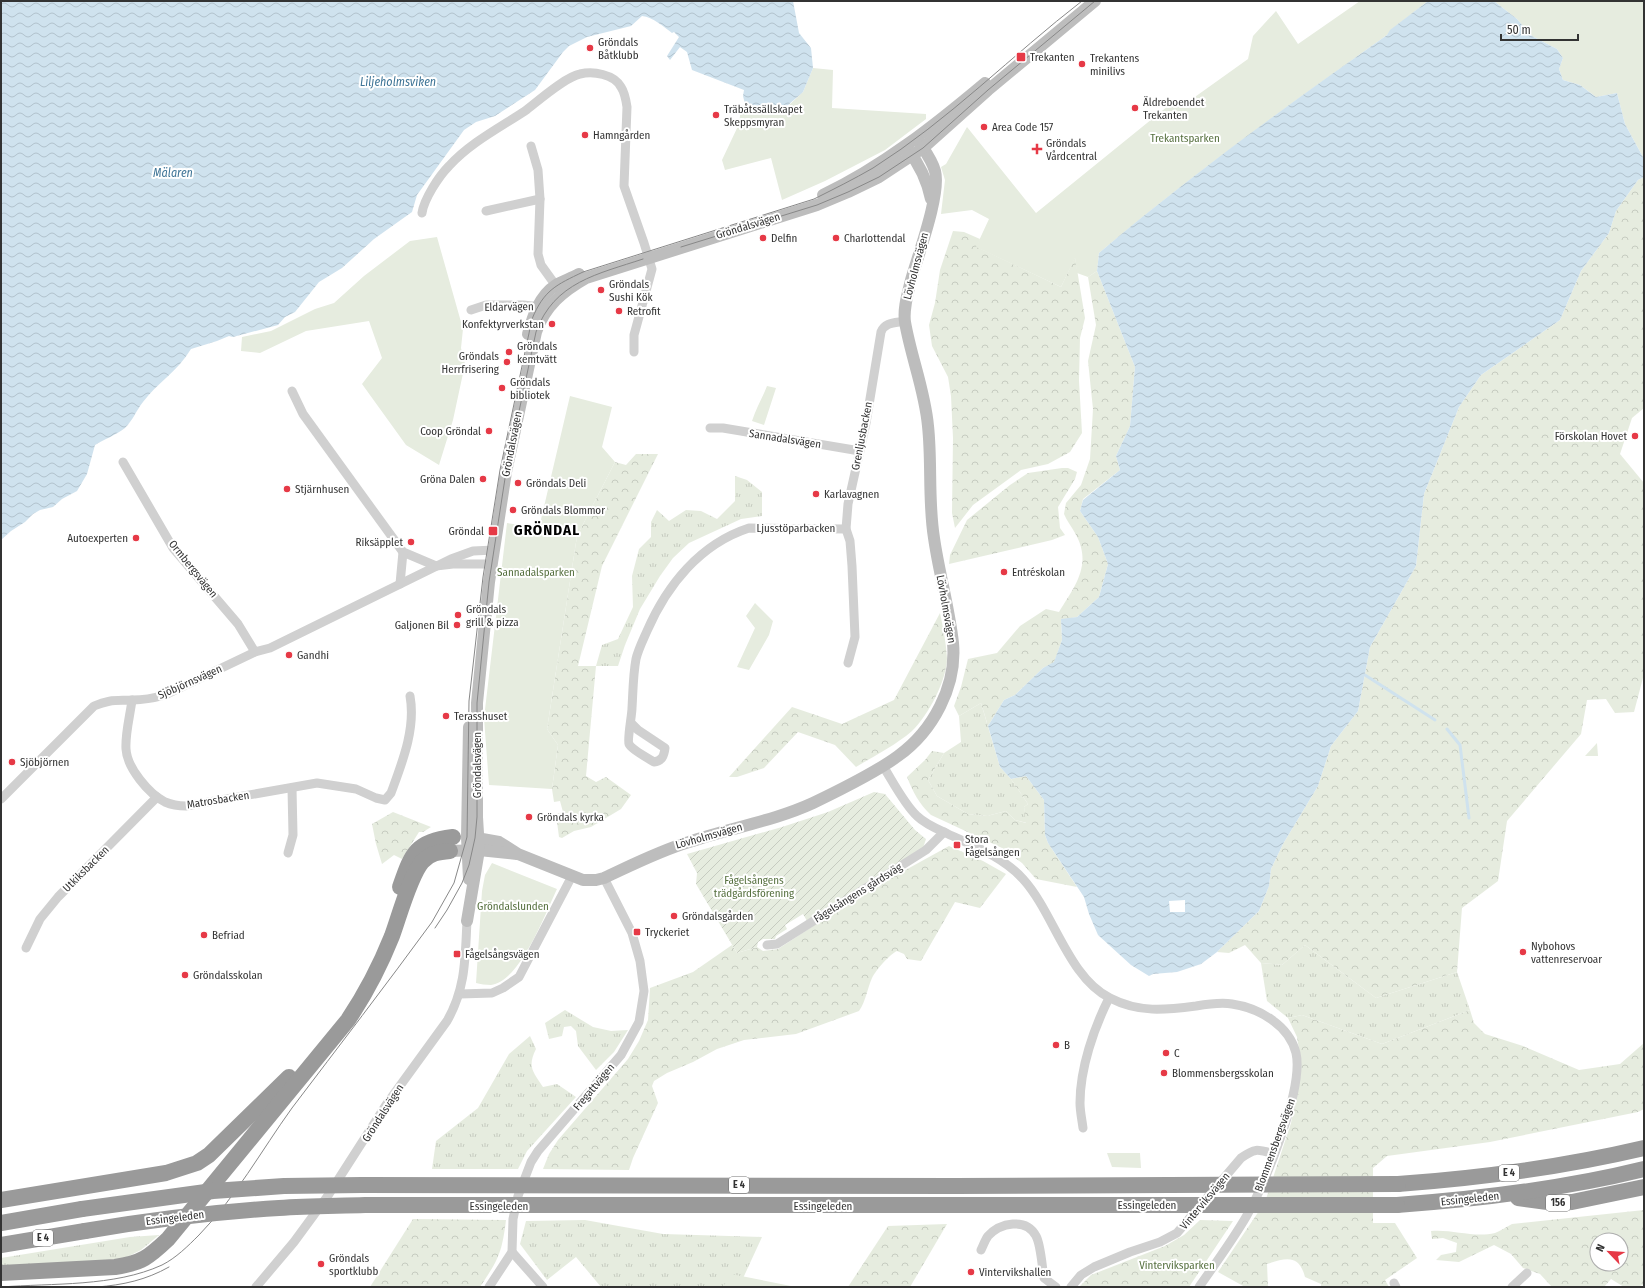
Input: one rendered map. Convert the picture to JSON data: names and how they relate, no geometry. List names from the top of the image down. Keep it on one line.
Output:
{"streets":{"highway":["E 4","Essingeleden","156"],"street":["Gröndalsvägen","Lövholmsvägen","Eldarvägen","Grenljusbacken","Sannadalsvägen","Ljusstöparbacken","Ormbergsvägen","Sjöbjörnsvägen","Matrosbacken","Utkiksbacken","Fågelsångens gårdsväg","Fregattvägen","Blommensbergsvägen","Vinterviksvägen"]},"crossings":[["Gröndalsvägen","Lövholmsvägen"],["Gröndalsvägen","Eldarvägen"],["Gröndalsvägen","Sjöbjörnsvägen"],["Lövholmsvägen","Grenljusbacken"],["Lövholmsvägen","Fregattvägen"],["Lövholmsvägen","Blommensbergsvägen"],["Grenljusbacken","Sannadalsvägen"],["Grenljusbacken","Ljusstöparbacken"],["Ormbergsvägen","Sjöbjörnsvägen"],["Sjöbjörnsvägen","Matrosbacken"],["Matrosbacken","Utkiksbacken"],["Fågelsångens gårdsväg","Blommensbergsvägen"],["Blommensbergsvägen","Vinterviksvägen"],["Essingeleden","156"]],"districts":["GRÖNDAL"],"water":["Liljeholmsviken","Mälaren"],"parks":["Trekantsparken","Sannadalsparken","Fågelsångens trädgårdsförening","Gröndalslunden","Vinterviksparken"],"places":{"other":["Gröndals Båtklubb","Trekantens minilivs","Äldreboendet Trekanten","Träbåtssällskapet Skeppsmyran","Area Code 157","Hamngården","Delfin","Charlottendal","Gröndals Sushi Kök","Retrofit","Konfektyrverkstan","Gröndals kemtvätt","Gröndals Herrfrisering","Gröndals bibliotek","Coop Gröndal","Förskolan Hovet","Gröna Dalen","Gröndals Deli","Stjärnhusen","Karlavagnen","Gröndals Blommor","Autoexperten","Riksäpplet","Entréskolan","Gröndals grill & pizza","Galjonen Bil","Gandhi","Terasshuset","Sjöbjörnen","Gröndals kyrka","Gröndalsgården","Befriad","Nybohovs vattenreservoar","Gröndalsskolan","B","C","Blommensbergsskolan","Gröndals sportklubb","Vintervikshallen"],"transit":["Trekanten","Gröndal","Stora Fågelsången","Tryckeriet","Fågelsångsvägen"],"health":["Gröndals Vårdcentral"]},"scale_bar":"50 m","north":"top left"}
